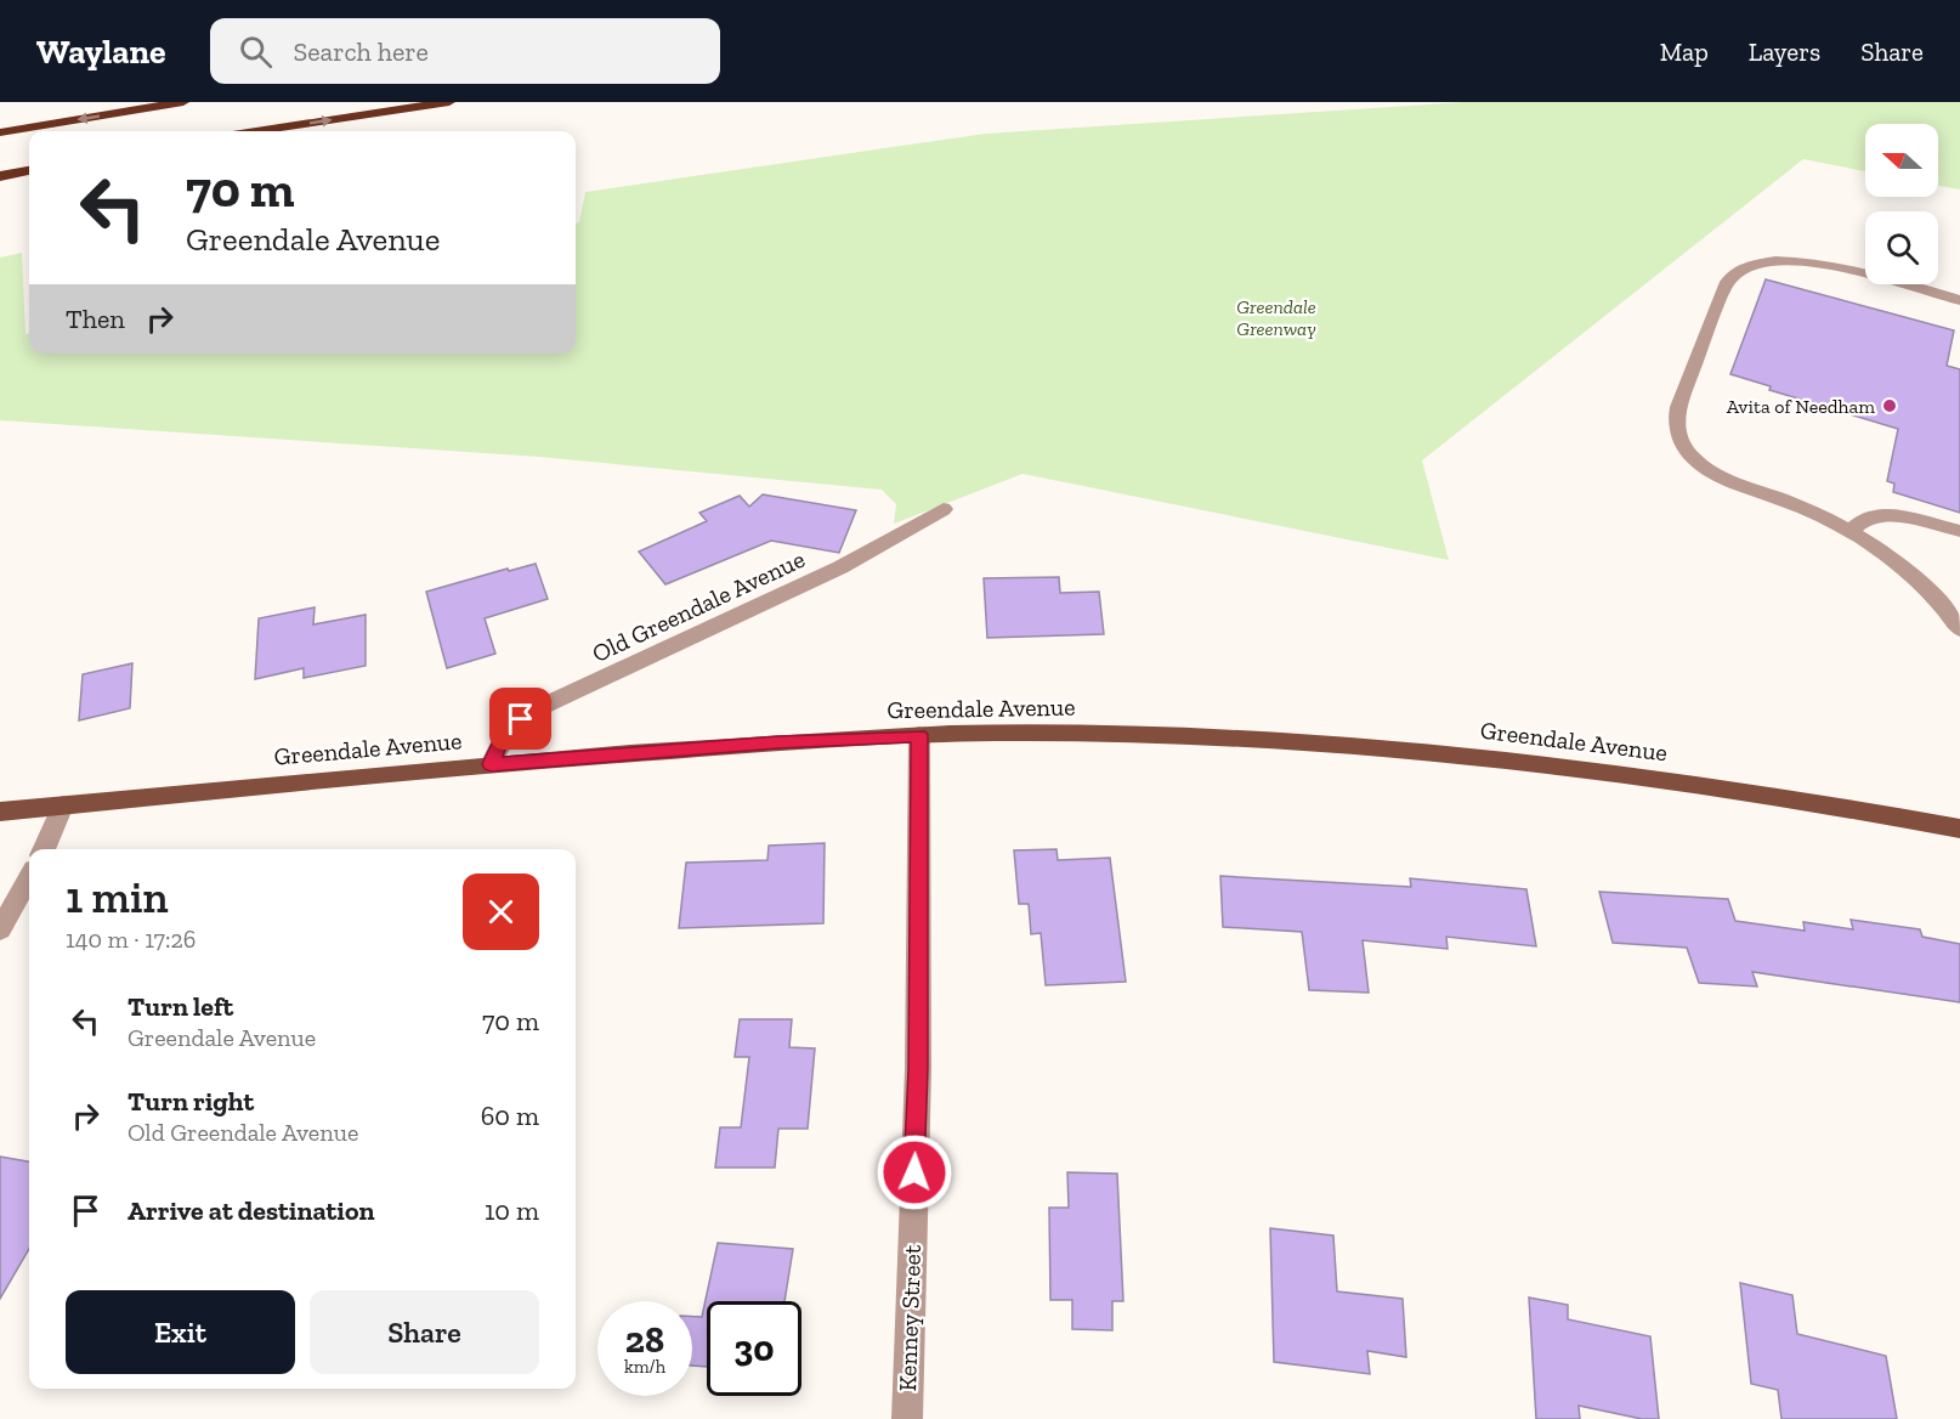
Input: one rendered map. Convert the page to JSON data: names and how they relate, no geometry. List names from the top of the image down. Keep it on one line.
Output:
{"streets":{"main road":["Greendale Avenue"],"street":["Old Greendale Avenue","Kenney Street"]},"crossings":[["Old Greendale Avenue","Greendale Avenue"],["Greendale Avenue","Kenney Street"]],"parks":["Greendale Greenway"],"places":["Avita of Needham"],"north":"left","page":{"header":"Waylane","search":"Search here","nav":["Map","Layers","Share"],"turn":["70 m","Greendale Avenue"],"then":"Then","heading":["1 min","140 m · 17:26"],"list":[{"name":"Turn left","note":"Greendale Avenue","value":"70 m"},{"name":"Turn right","note":"Old Greendale Avenue","value":"60 m"},{"name":"Arrive at destination","value":"10 m"}],"buttons":["Exit","Share"],"speed":"28 km/h","limit":"30"}}
